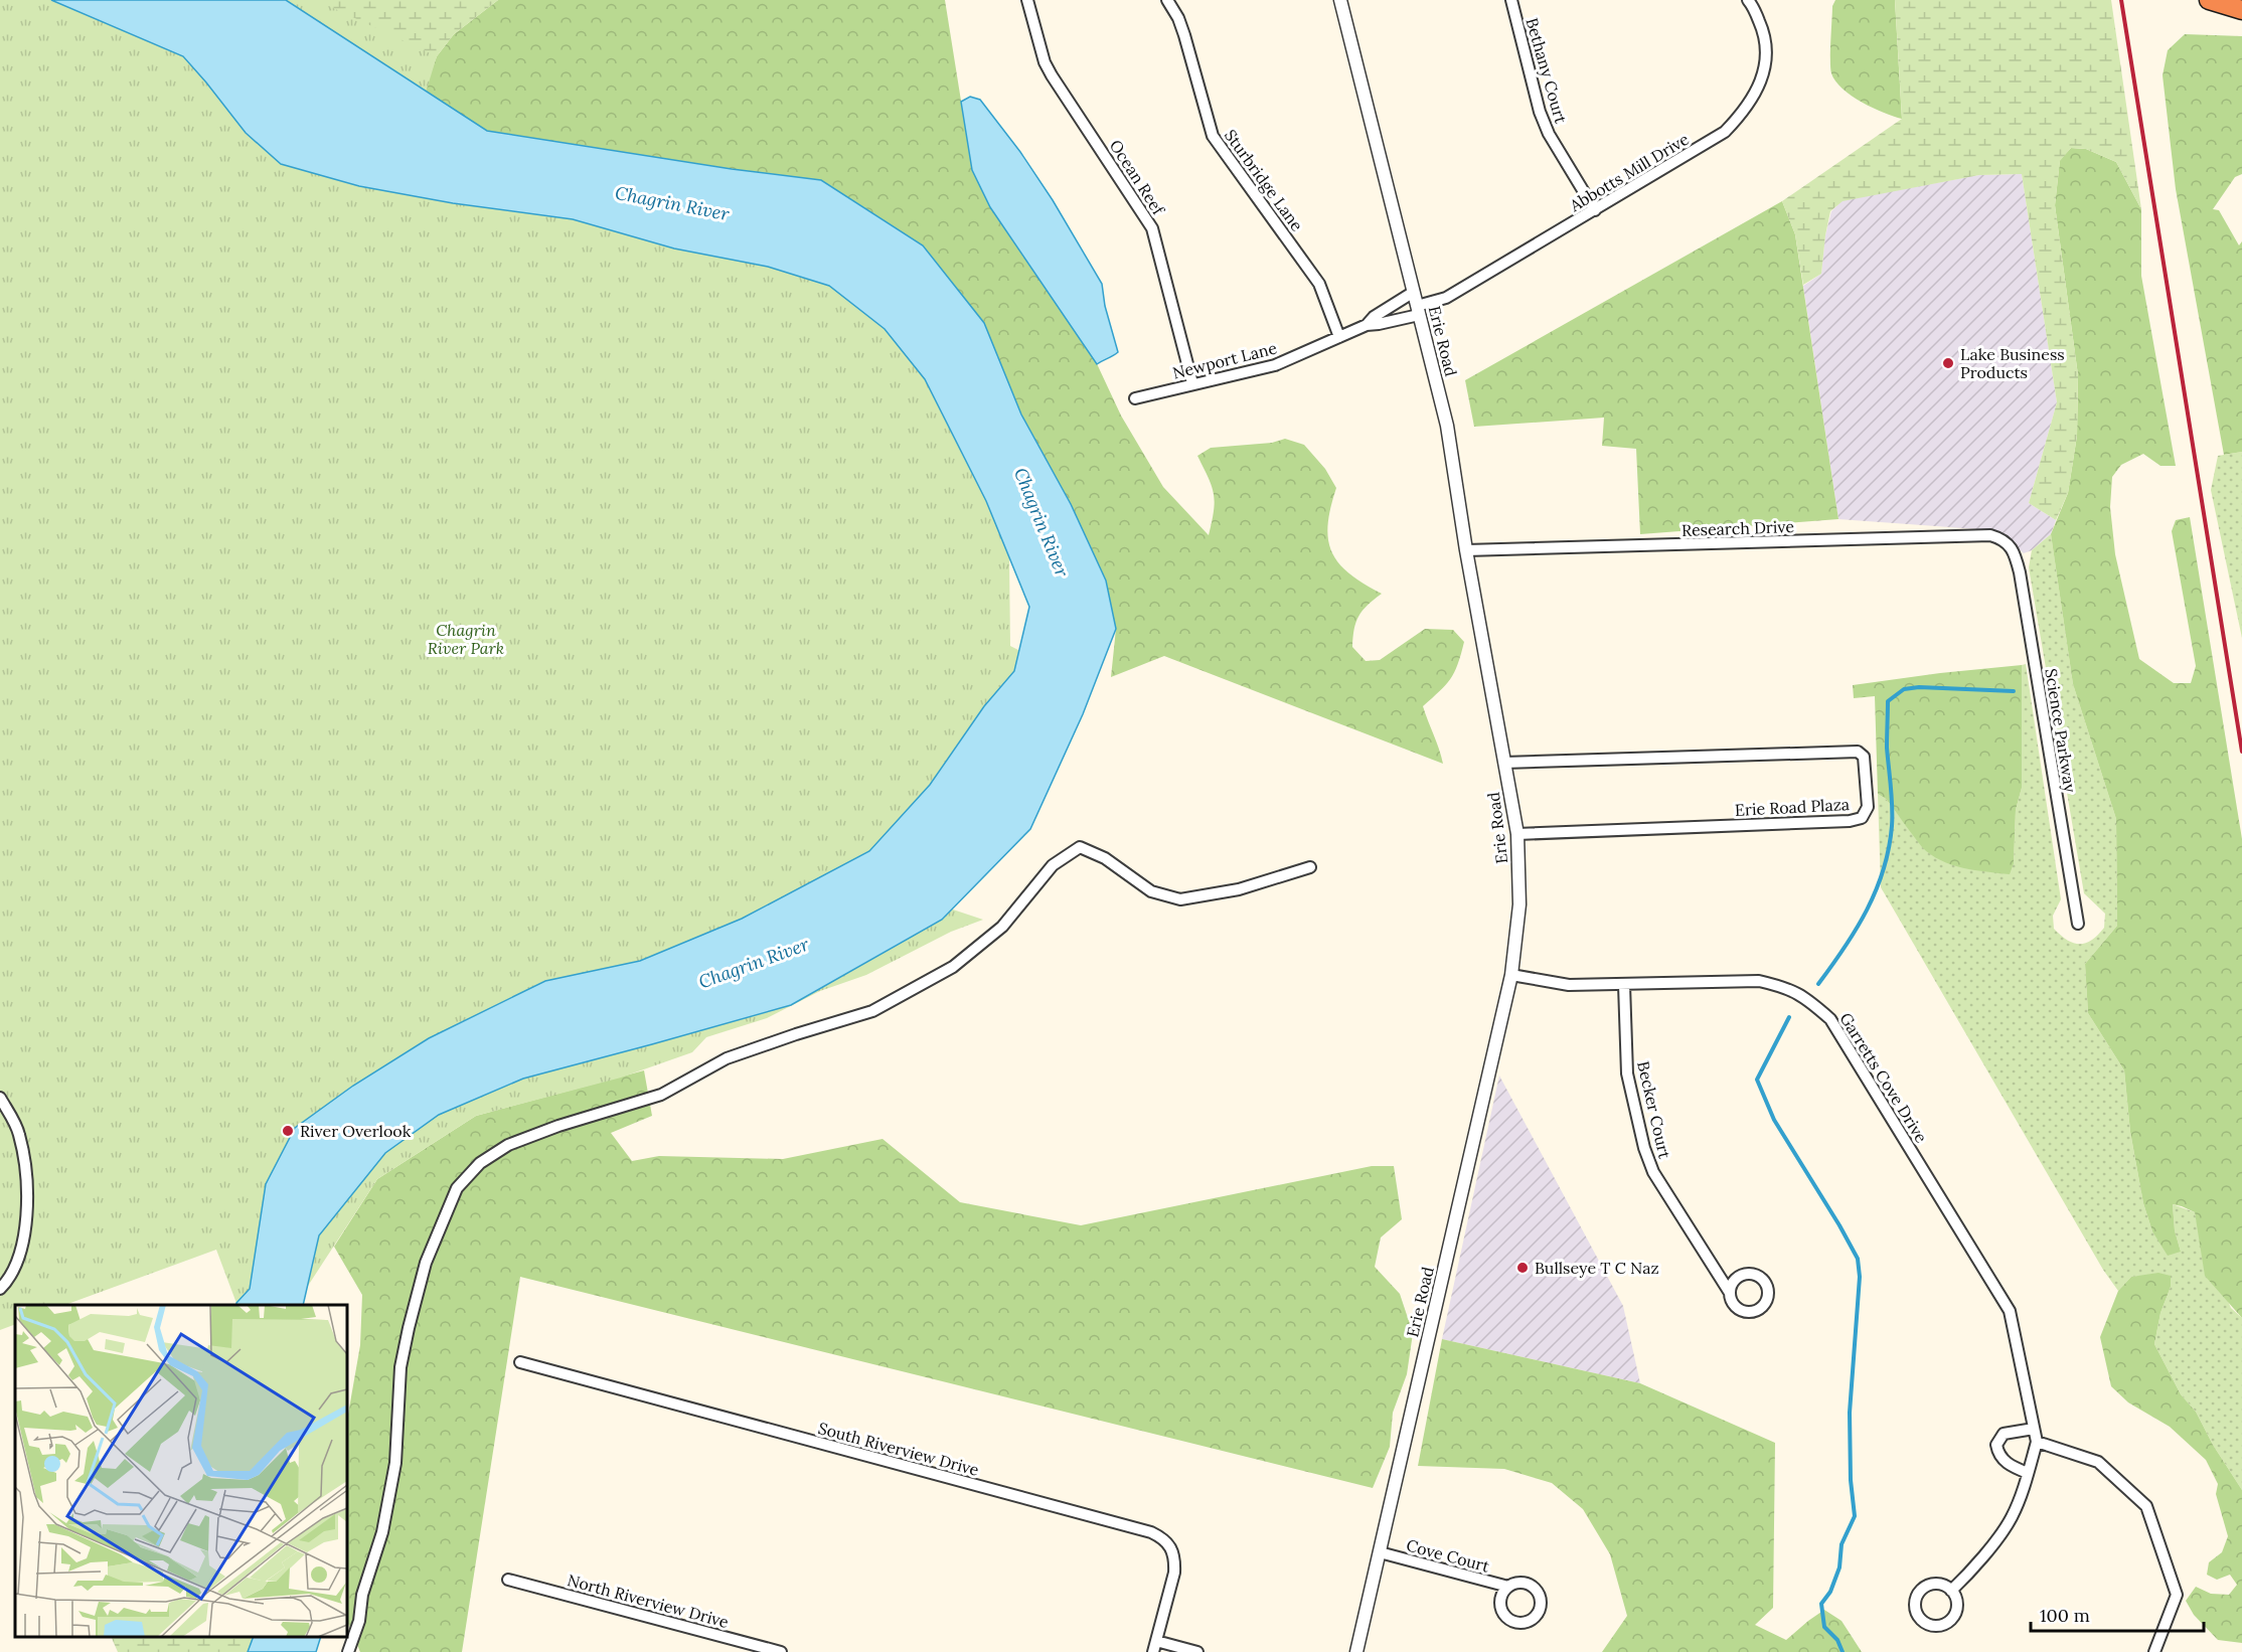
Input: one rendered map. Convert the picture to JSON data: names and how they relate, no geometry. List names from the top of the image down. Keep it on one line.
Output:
{"streets":{"street":["Bethany Court","Abbotts Mill Drive","Ocean Reef","Sturbridge Lane","Erie Road","Newport Lane","Research Drive","Science Parkway","Erie Road Plaza","Garretts Cove Drive","Becker Court","South Riverview Drive","Cove Court","North Riverview Drive"]},"crossings":[["Bethany Court","Abbotts Mill Drive"],["Abbotts Mill Drive","Erie Road"],["Abbotts Mill Drive","Newport Lane"],["Ocean Reef","Newport Lane"],["Sturbridge Lane","Newport Lane"],["Erie Road","Newport Lane"],["Erie Road","Research Drive"],["Erie Road","Erie Road Plaza"],["Erie Road","Garretts Cove Drive"],["Erie Road","Cove Court"],["Research Drive","Science Parkway"],["Garretts Cove Drive","Becker Court"]],"water":["Chagrin River"],"parks":["Chagrin River Park"],"places":["Lake Business Products","River Overlook","Bullseye T C Naz"],"scale_bar":"100 m"}
